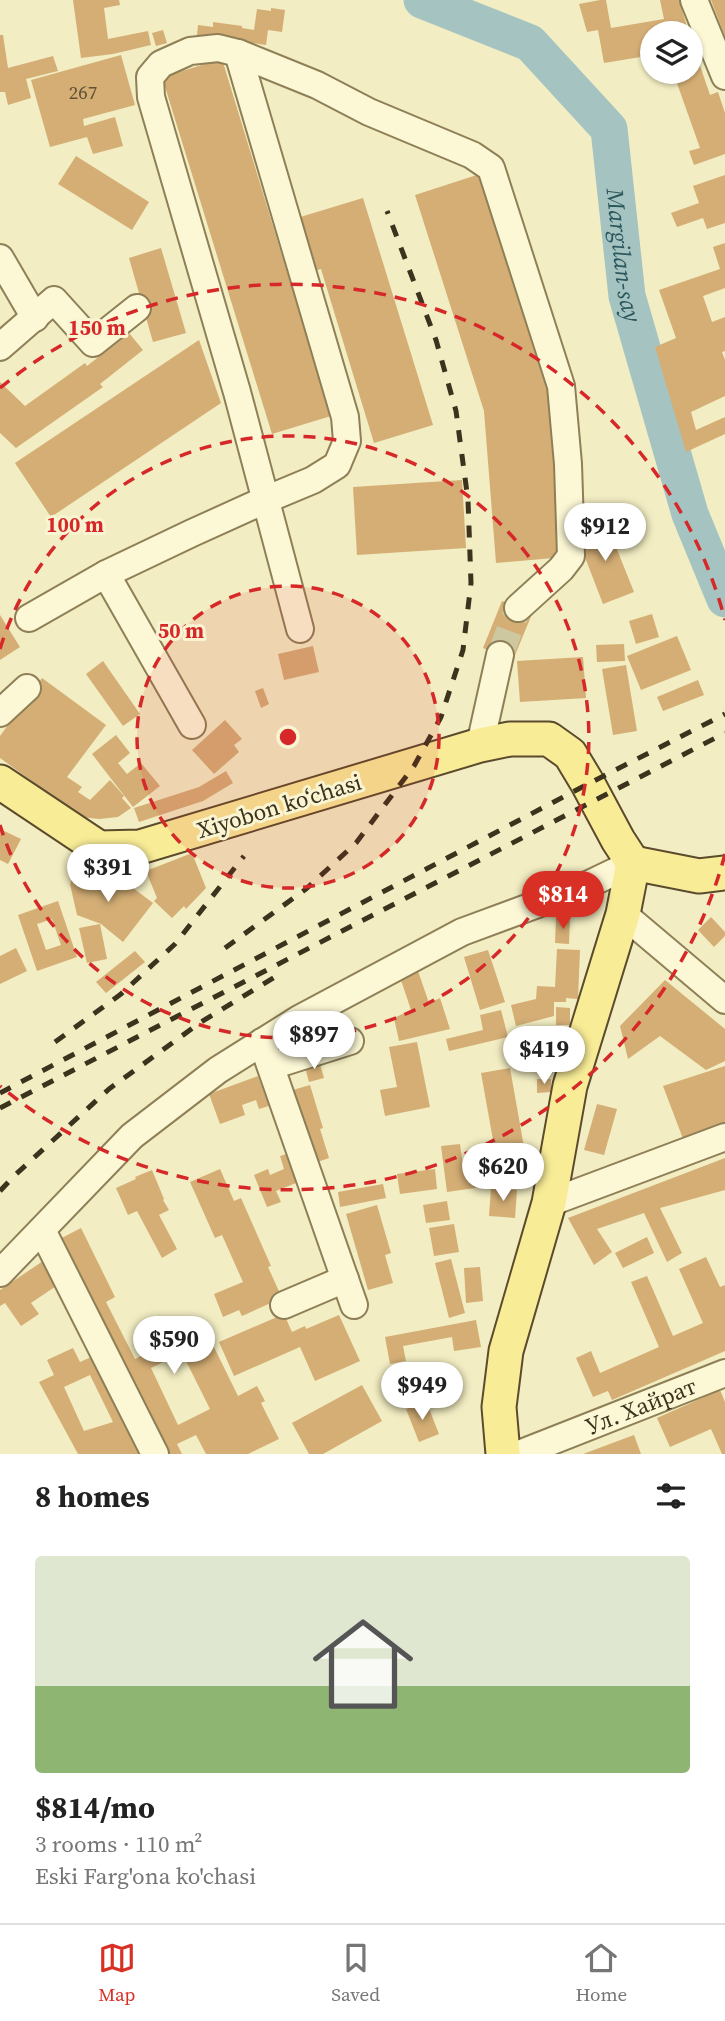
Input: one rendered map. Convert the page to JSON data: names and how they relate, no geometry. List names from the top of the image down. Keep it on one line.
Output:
{"streets":{"main road":["Xiyobon koʻchasi"],"street":["Ул. Хайрат"]},"water":["Margilan-say"],"house_numbers":["267"],"page":{"price":["$912","$391","$814","$897","$419","$620","$590","$949"],"heading":"8 homes","list":[{"name":"$814/mo","note":"3 rooms · 110 m² · Eski Farg'ona ko'chasi"}],"tabs":["Map","Saved","Home"]},"rings":["150 m","100 m","50 m"]}
